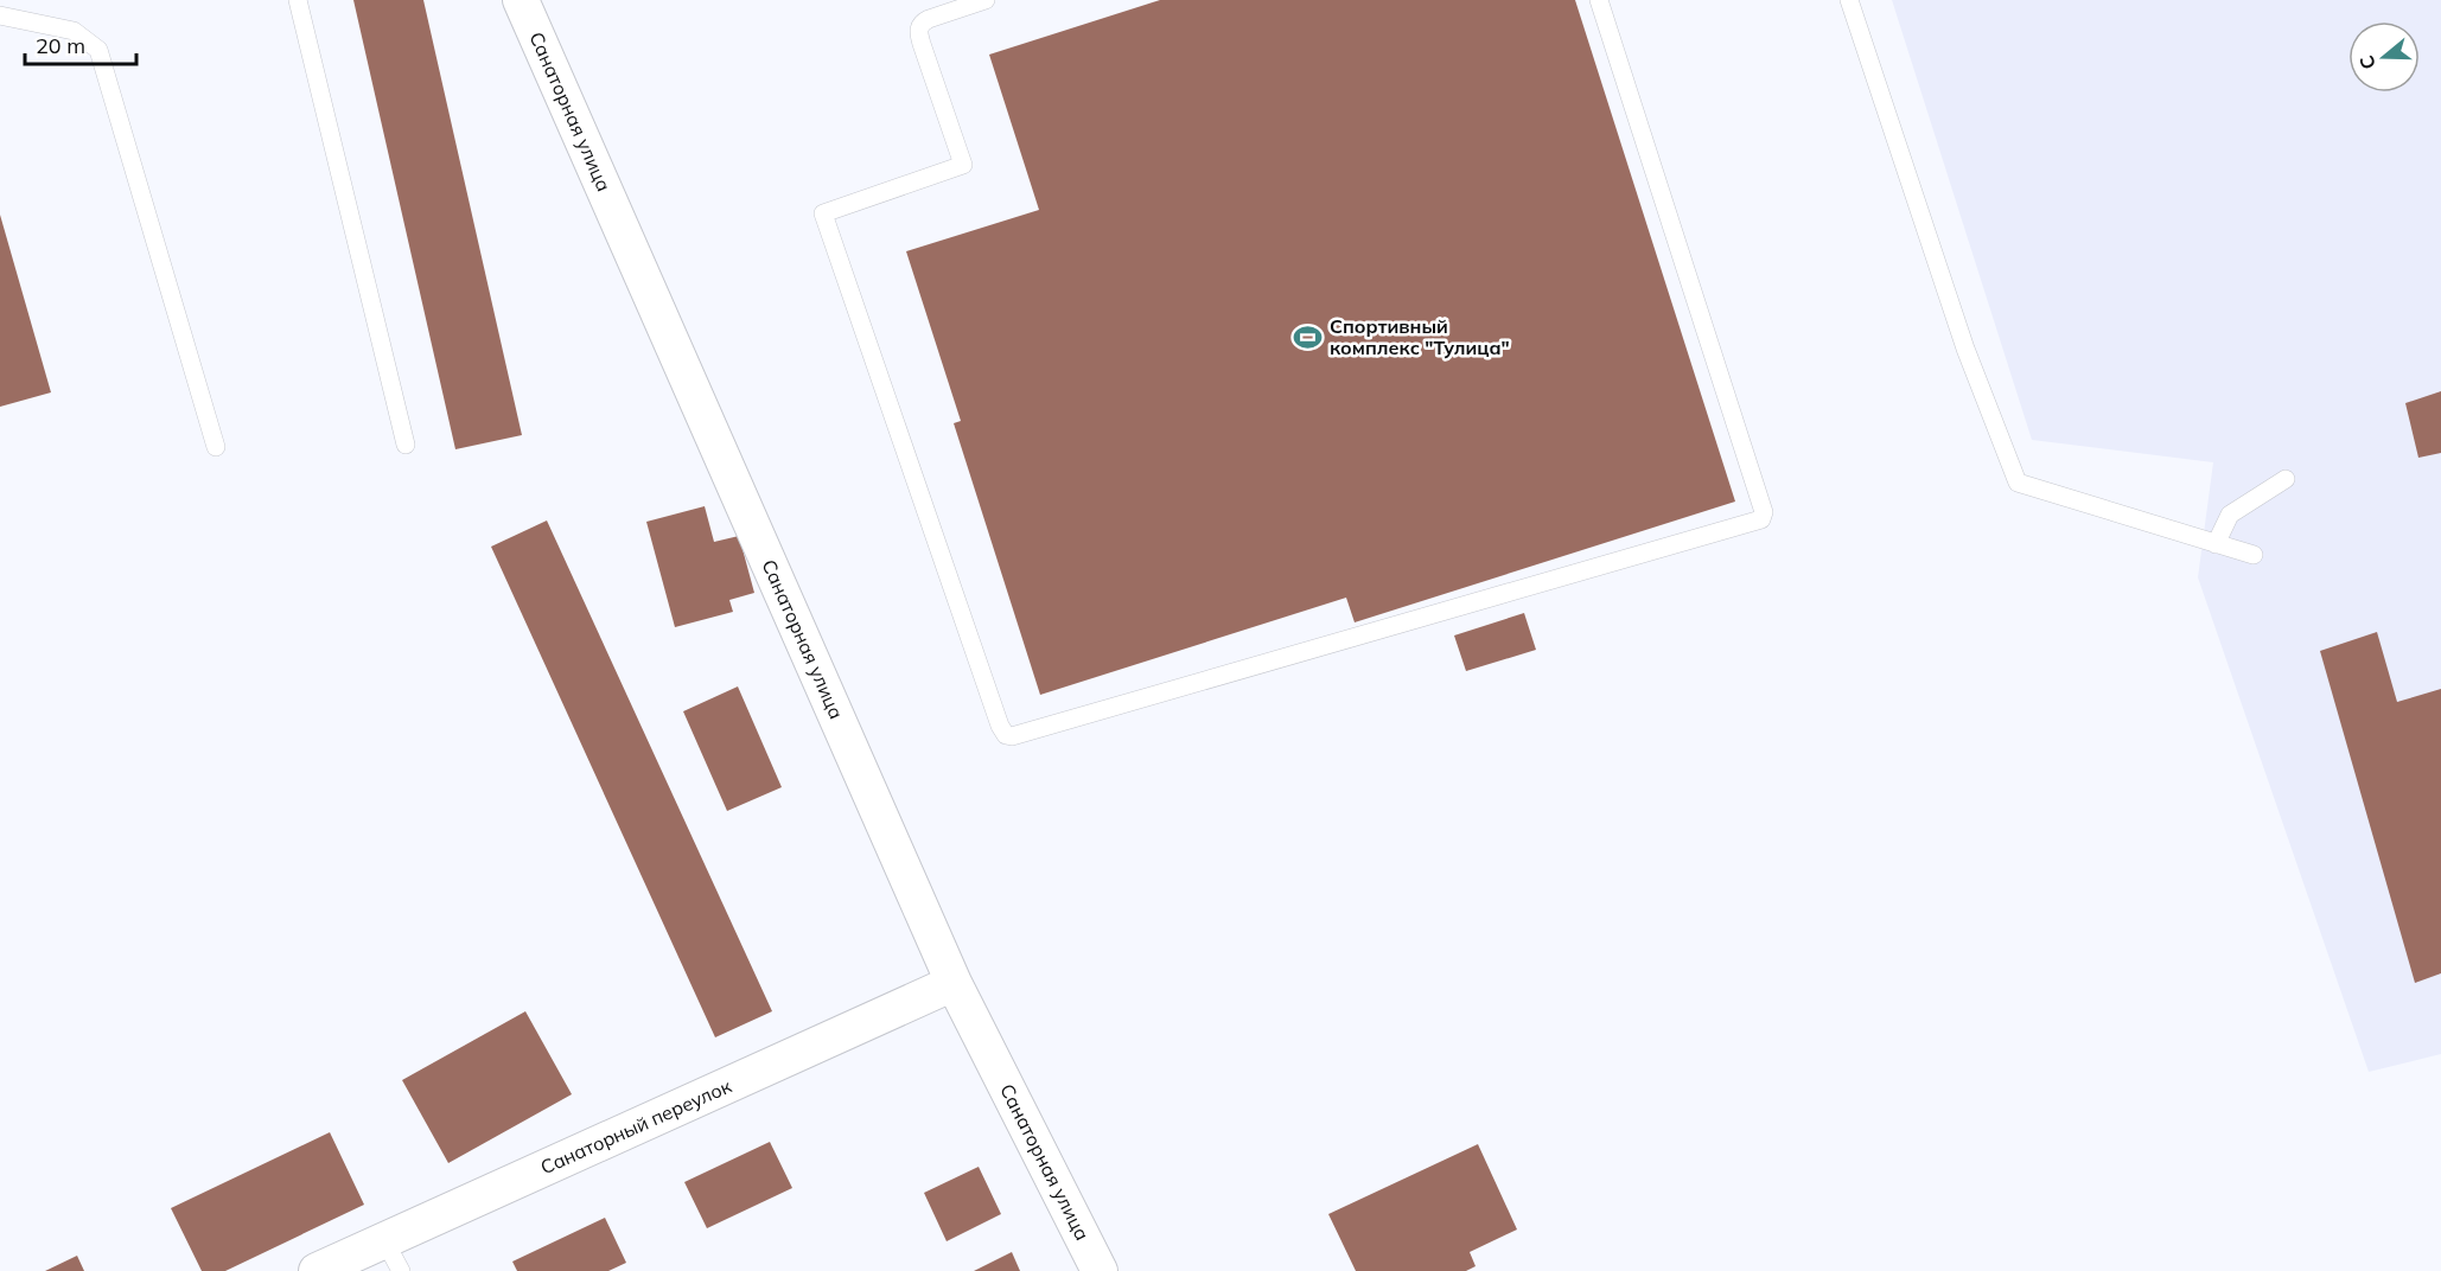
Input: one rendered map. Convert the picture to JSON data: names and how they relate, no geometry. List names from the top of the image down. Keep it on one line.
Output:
{"streets":{"street":["Санаторная улица","Санаторный переулок"]},"crossings":[["Санаторная улица","Санаторный переулок"]],"places":{"sports":["Спортивный комплекс \"Тулица\""]},"scale_bar":"20 m","north":"left"}
